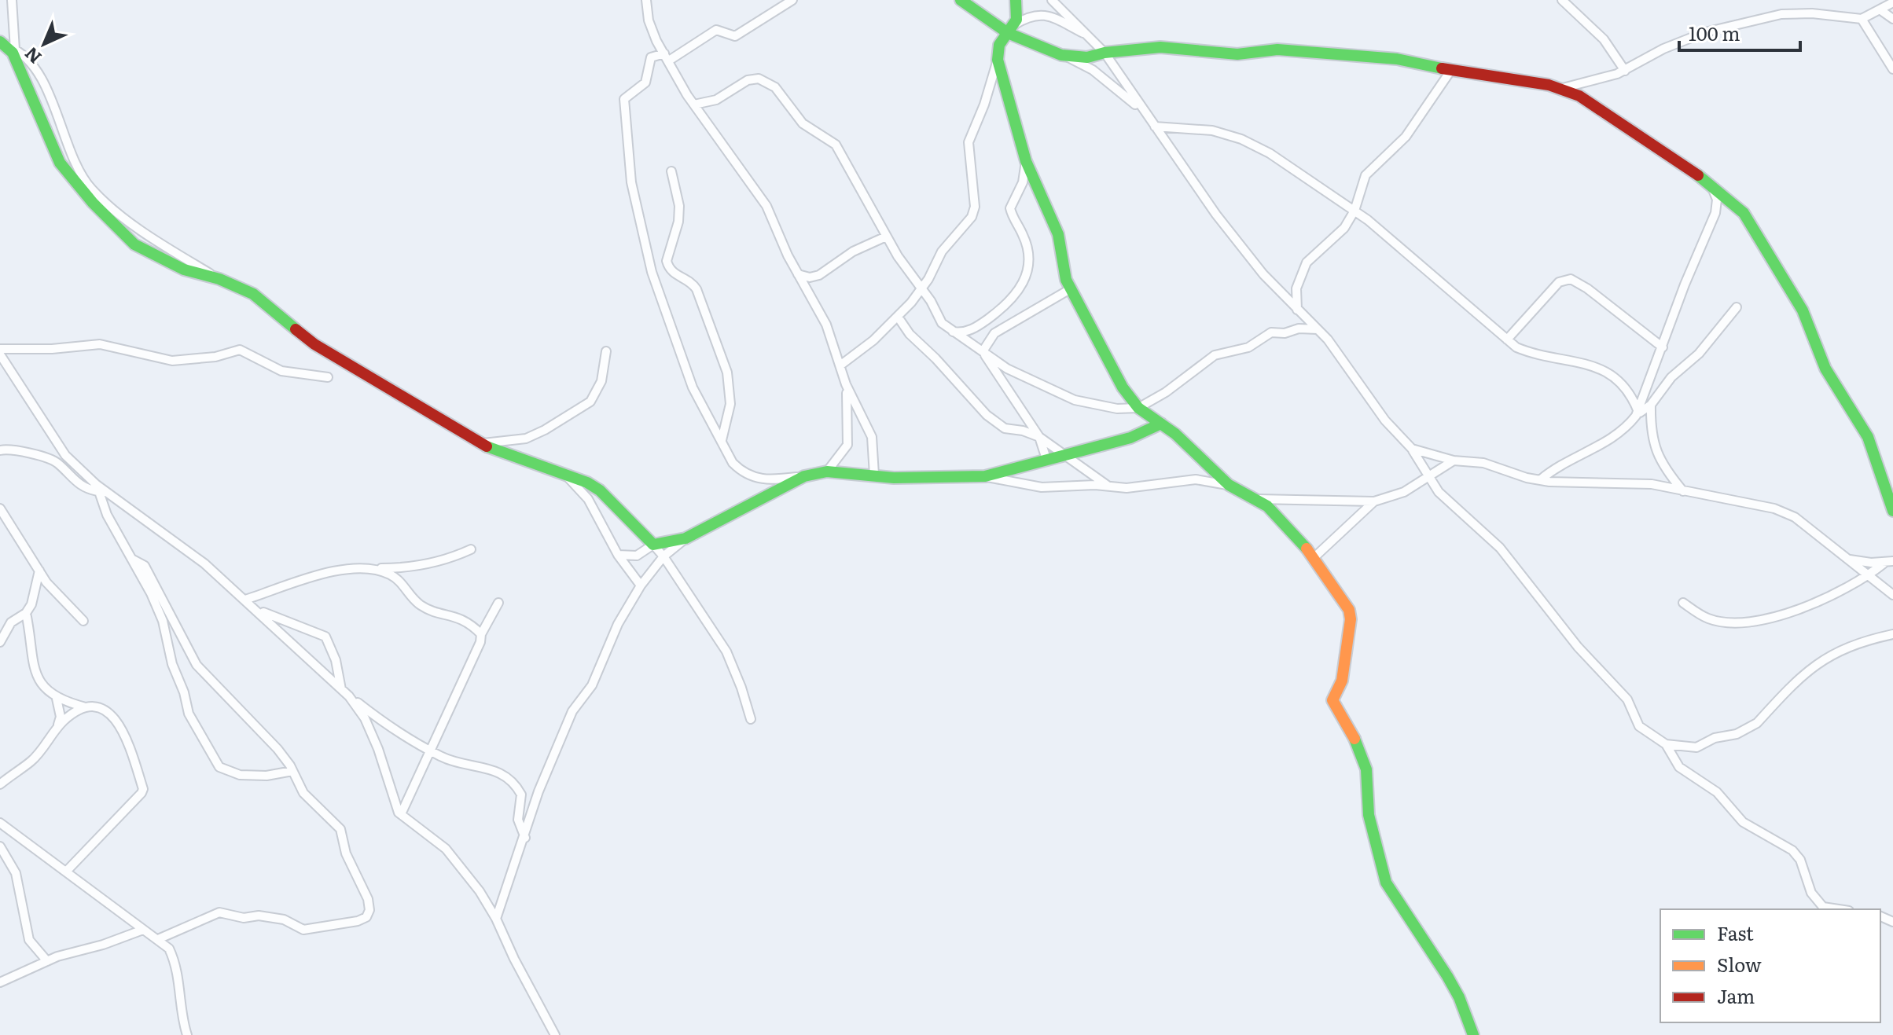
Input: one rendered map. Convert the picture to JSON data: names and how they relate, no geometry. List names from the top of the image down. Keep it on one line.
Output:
{"legend":["Fast","Slow","Jam"],"scale_bar":"100 m","north":"bottom left"}
